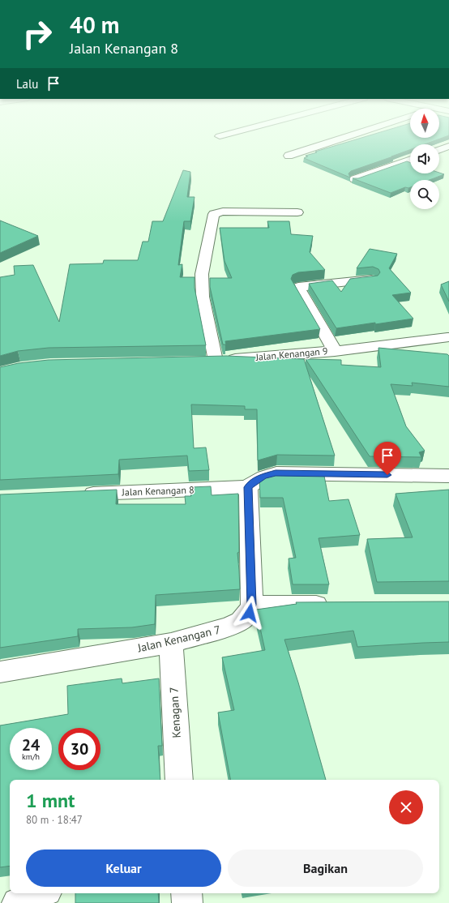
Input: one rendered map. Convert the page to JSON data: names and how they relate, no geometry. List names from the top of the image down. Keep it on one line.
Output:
{"streets":{"street":["Jalan Kenangan 9","Jalan Kenangan 8","Jalan Kenangan 7","Kenagan 7"]},"crossings":[["Jalan Kenangan 7","Kenagan 7"]],"north":"top","page":{"turn":["40 m","Jalan Kenangan 8"],"then":"Lalu","speed":"24 km/h","limit":"30","heading":["1 mnt","80 m · 18:47"],"buttons":["Keluar","Bagikan"]}}
